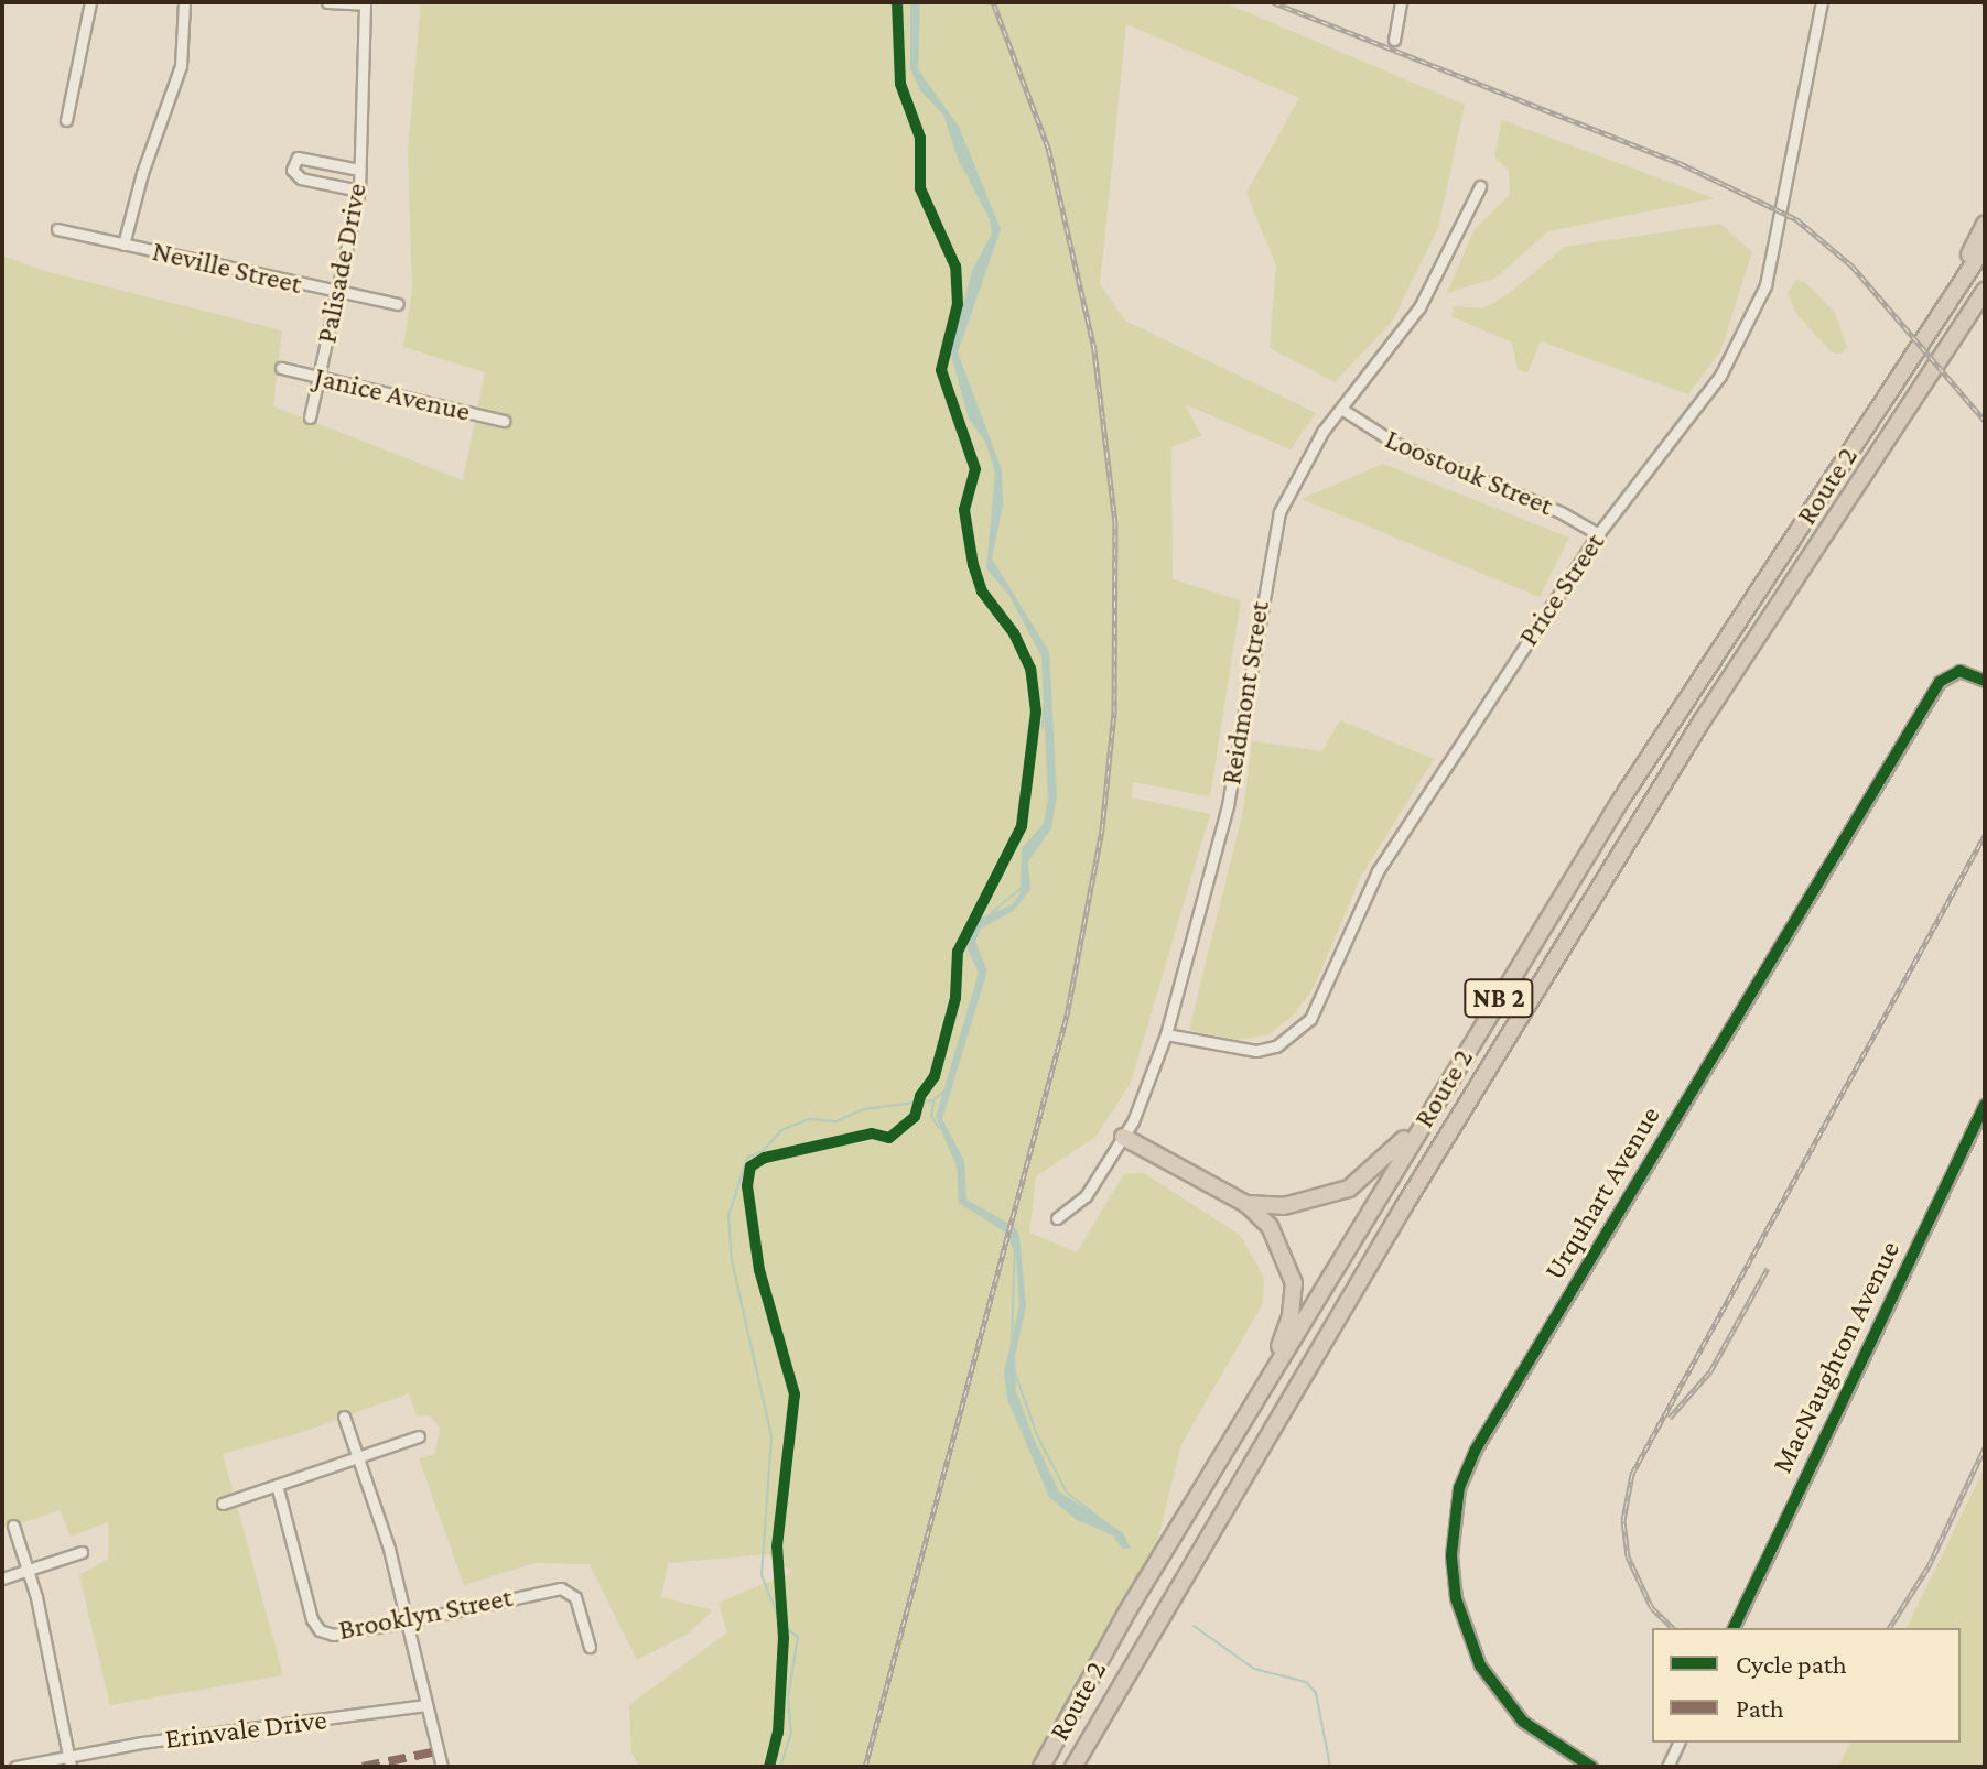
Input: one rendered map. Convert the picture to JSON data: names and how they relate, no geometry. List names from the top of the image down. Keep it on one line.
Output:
{"streets":{"highway":["Route 2","NB 2"],"street":["Palisade Drive","Neville Street","Janice Avenue","Loostouk Street","Price Street","Reidmont Street","Urquhart Avenue","MacNaughton Avenue","Brooklyn Street","Erinvale Drive"]},"crossings":[["Palisade Drive","Neville Street"],["Palisade Drive","Janice Avenue"],["Loostouk Street","Price Street"],["Loostouk Street","Reidmont Street"],["Price Street","Reidmont Street"]],"legend":["Cycle path","Path"]}
